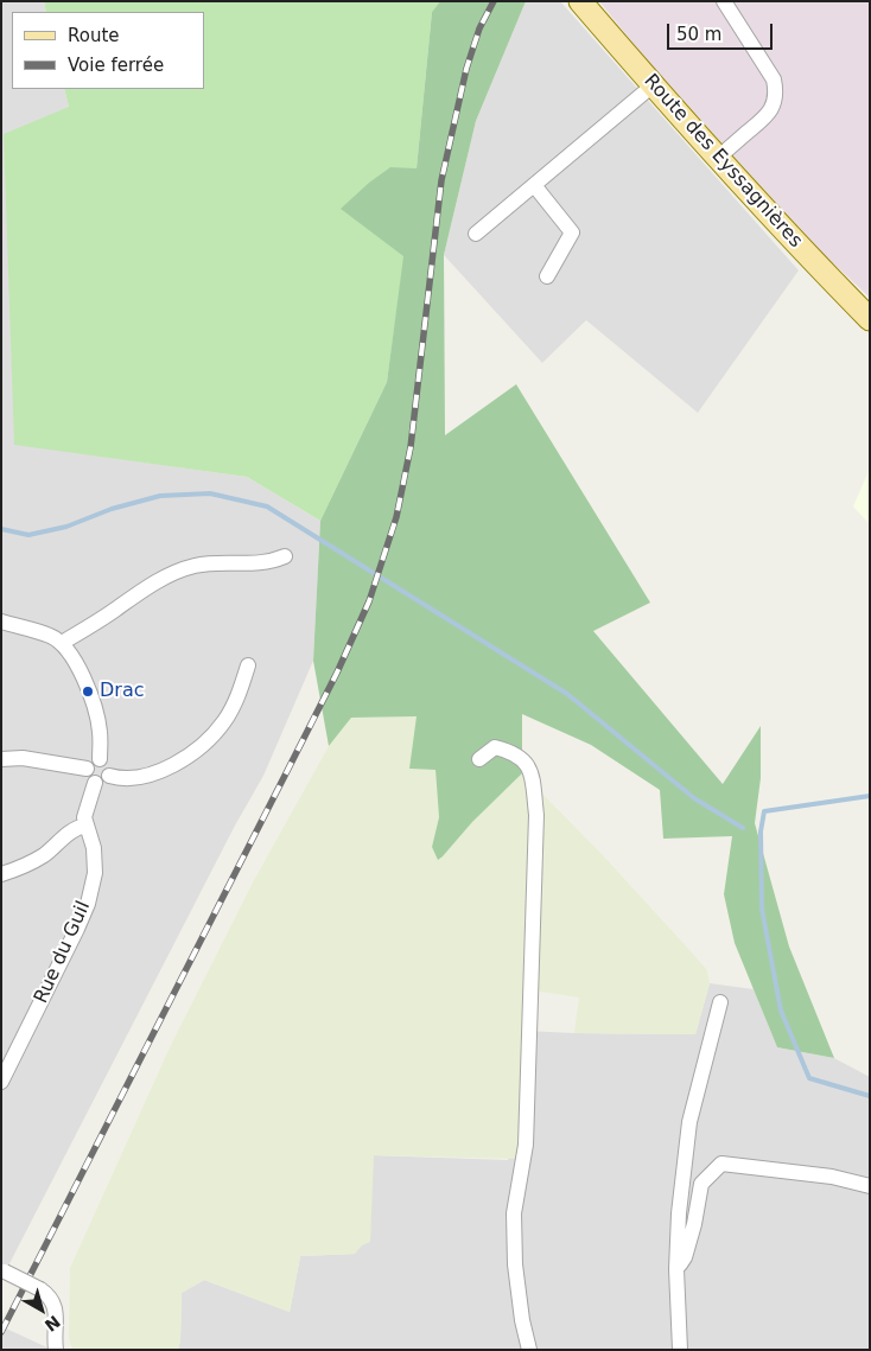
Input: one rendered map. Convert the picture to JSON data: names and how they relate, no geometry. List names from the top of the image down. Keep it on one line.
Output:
{"streets":{"main road":["Route des Eyssagnières"],"street":["Rue du Guil"]},"places":["Drac"],"legend":["Route","Voie ferrée"],"scale_bar":"50 m","north":"bottom right"}
